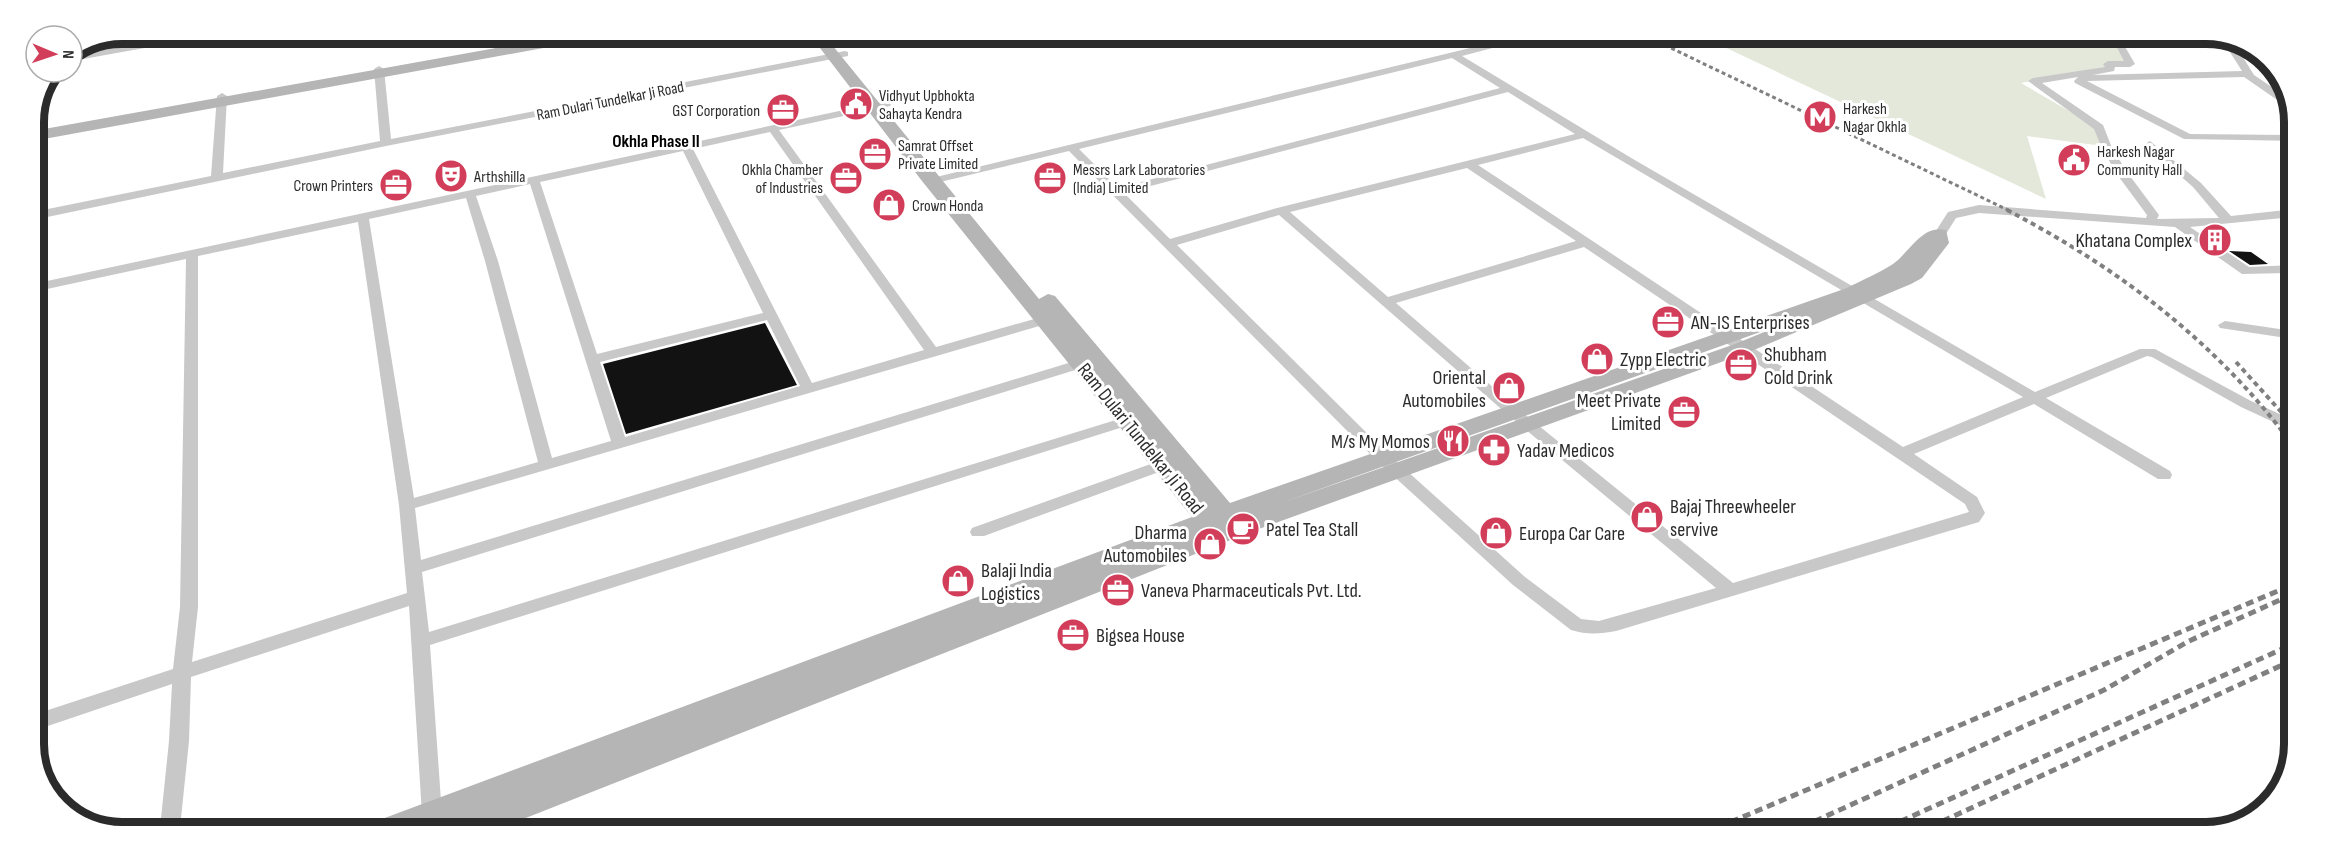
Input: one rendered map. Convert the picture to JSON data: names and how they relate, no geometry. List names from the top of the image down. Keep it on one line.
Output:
{"streets":{"street":["Ram Dulari Tundelkar Ji Road"]},"districts":["Okhla Phase II"],"places":{"public building":["Vidhyut Upbhokta Sahayta Kendra","Harkesh Nagar Community Hall"],"office":["GST Corporation","Samrat Offset Private Limited","Okhla Chamber of Industries","Messrs Lark Laboratories (India) Limited","Crown Printers","AN-IS Enterprises","Shubham Cold Drink","Meet Private Limited","Vaneva Pharmaceuticals Pvt. Ltd.","Bigsea House"],"metro station":["Harkesh Nagar Okhla"],"theatre":["Arthshilla"],"shop":["Crown Honda","Zypp Electric","Oriental Automobiles","Bajaj Threewheeler servive","Europa Car Care","Dharma Automobiles","Balaji India Logistics"],"building":["Khatana Complex"],"restaurant":["M/s My Momos"],"pharmacy":["Yadav Medicos"],"cafe":["Patel Tea Stall"]},"north":"right"}
